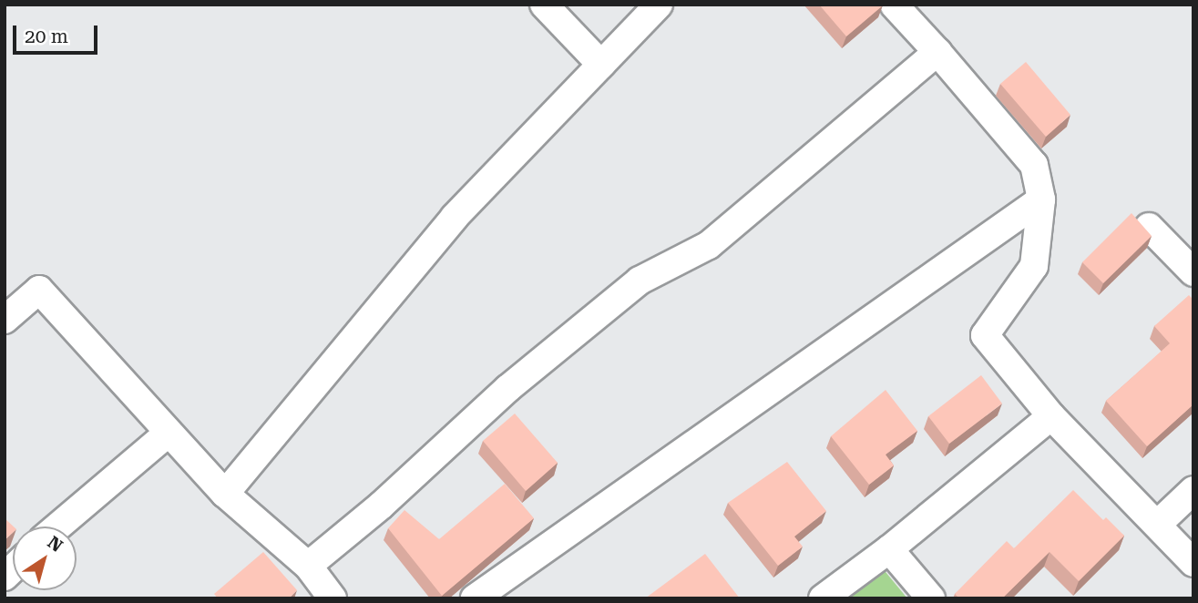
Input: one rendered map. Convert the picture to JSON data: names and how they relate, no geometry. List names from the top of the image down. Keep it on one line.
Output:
{"scale_bar":"20 m","north":"top right"}
